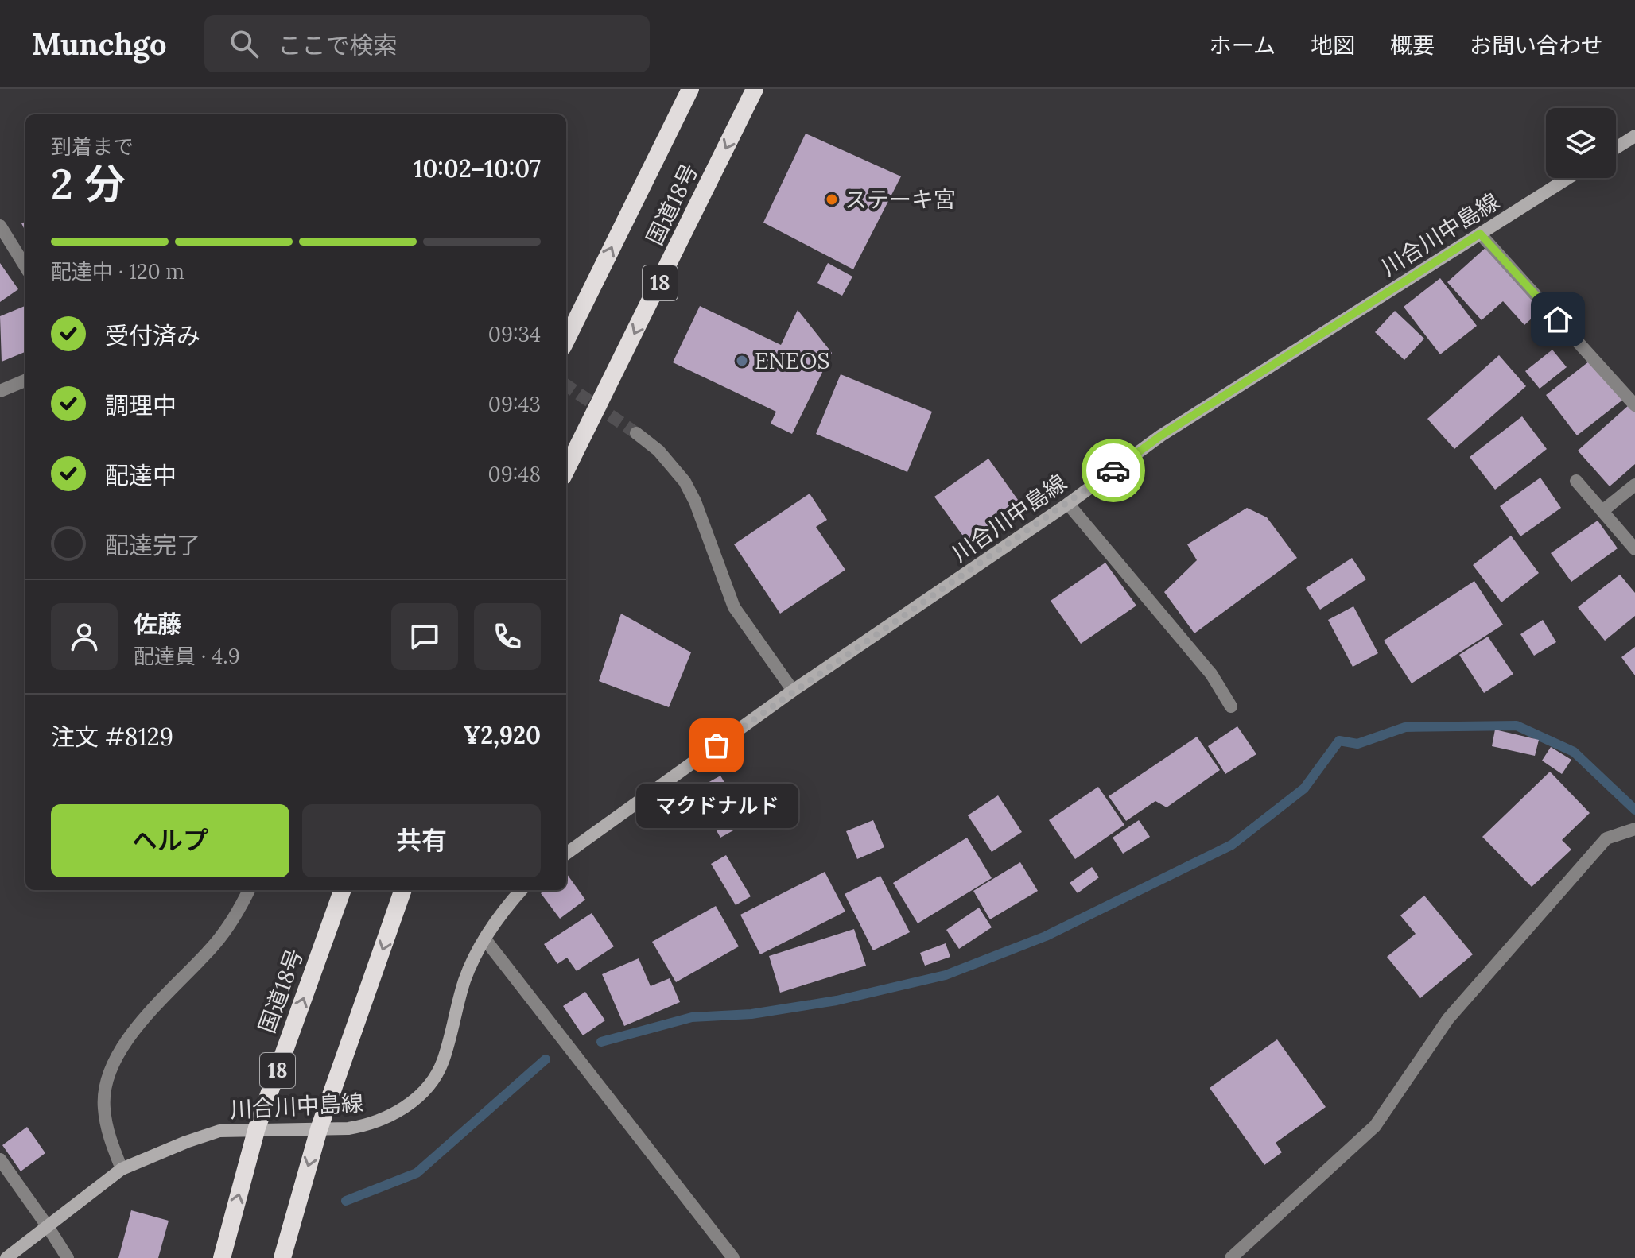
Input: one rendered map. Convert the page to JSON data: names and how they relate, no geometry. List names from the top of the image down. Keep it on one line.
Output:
{"streets":{"highway":["国道18号","18"],"main road":["川合川中島線"]},"crossings":[["国道18号","川合川中島線"]],"places":["ステーキ宮","ENEOS","マクドナルド"],"page":{"header":"Munchgo","search":"ここで検索","nav":["ホーム","地図","概要","お問い合わせ"],"heading":["2 分","到着まで","10:02–10:07"],"panel":["佐藤","配達員 · 4.9","注文 #8129","¥2,920"],"bar":"配達中 · 120 m","list":[["受付済み","09:34"],["調理中","09:43"],["配達中","09:48"],"配達完了"],"bubble":"マクドナルド","buttons":["ヘルプ","共有"]}}
